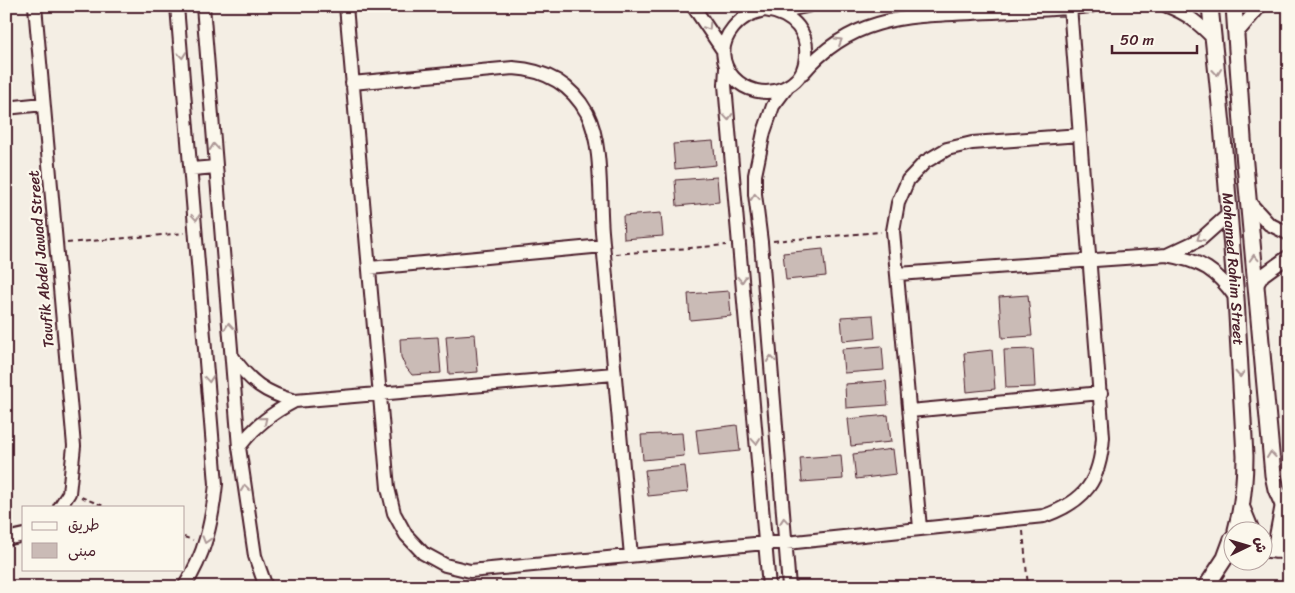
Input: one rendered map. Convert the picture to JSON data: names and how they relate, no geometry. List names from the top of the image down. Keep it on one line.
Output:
{"streets":{"street":["Tawfik Abdel Jawad Street","Mohamed Rahim Street"]},"legend":["طريق","مبنى"],"scale_bar":"50 m","north":"right"}
